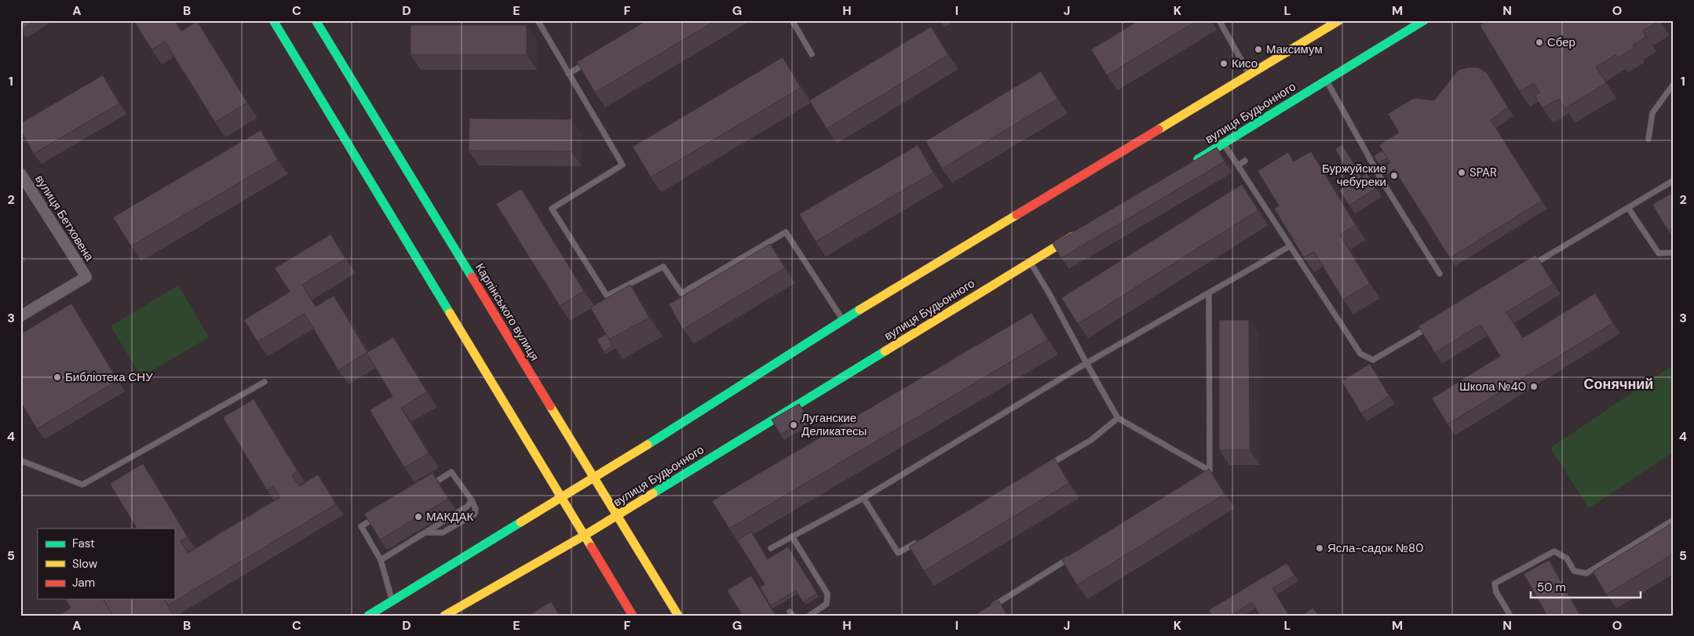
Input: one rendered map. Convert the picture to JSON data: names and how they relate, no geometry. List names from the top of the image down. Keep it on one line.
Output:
{"streets":{"main road":["вулиця Будьонного","Карпінського вулиця"],"street":["вулиця Бетховена"]},"crossings":[["вулиця Будьонного","Карпінського вулиця"]],"districts":["Сонячний"],"places":["Сбер","Максимум","Кисо","SPAR","Буржуйские чебуреки","Библіотека СНУ","Школа №40","Луганские Деликатесы","МАКДАК","Ясла-садок №80"],"legend":["Fast","Slow","Jam"],"scale_bar":"50 m","grid":{"columns":["A","B","C","D","E","F","G","H","I","J","K","L","M","N","O"],"rows":["1","2","3","4","5"]}}
